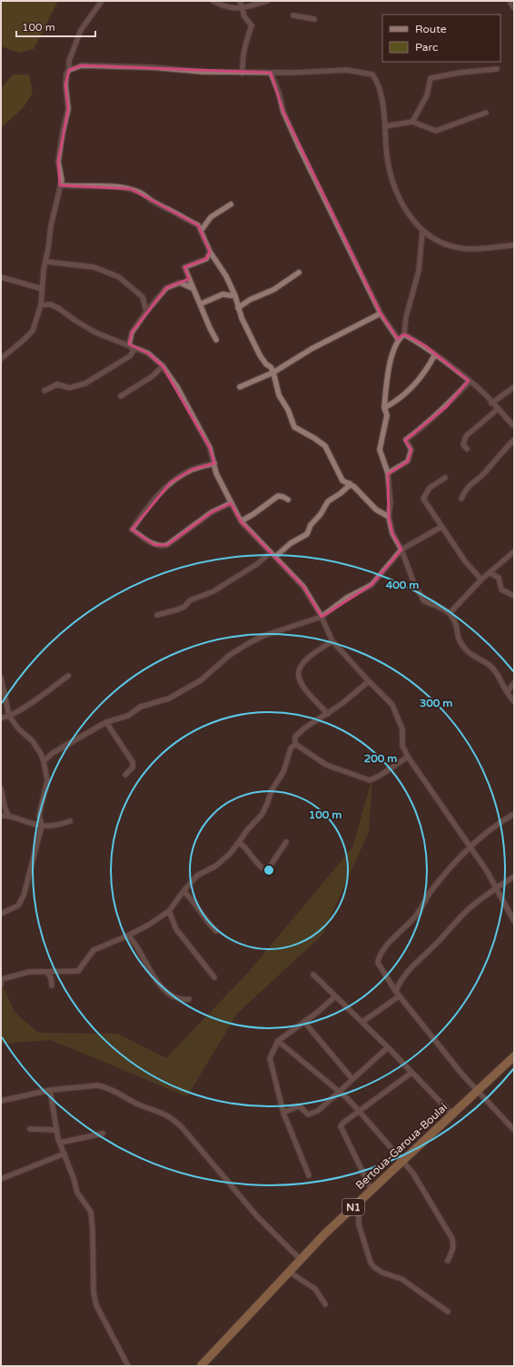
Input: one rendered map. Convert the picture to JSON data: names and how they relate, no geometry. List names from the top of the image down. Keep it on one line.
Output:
{"streets":{"highway":["Bertoua-Garoua-Boulai","N1"]},"legend":["Route","Parc"],"scale_bar":"100 m","rings":["400 m","300 m","200 m","100 m"]}
